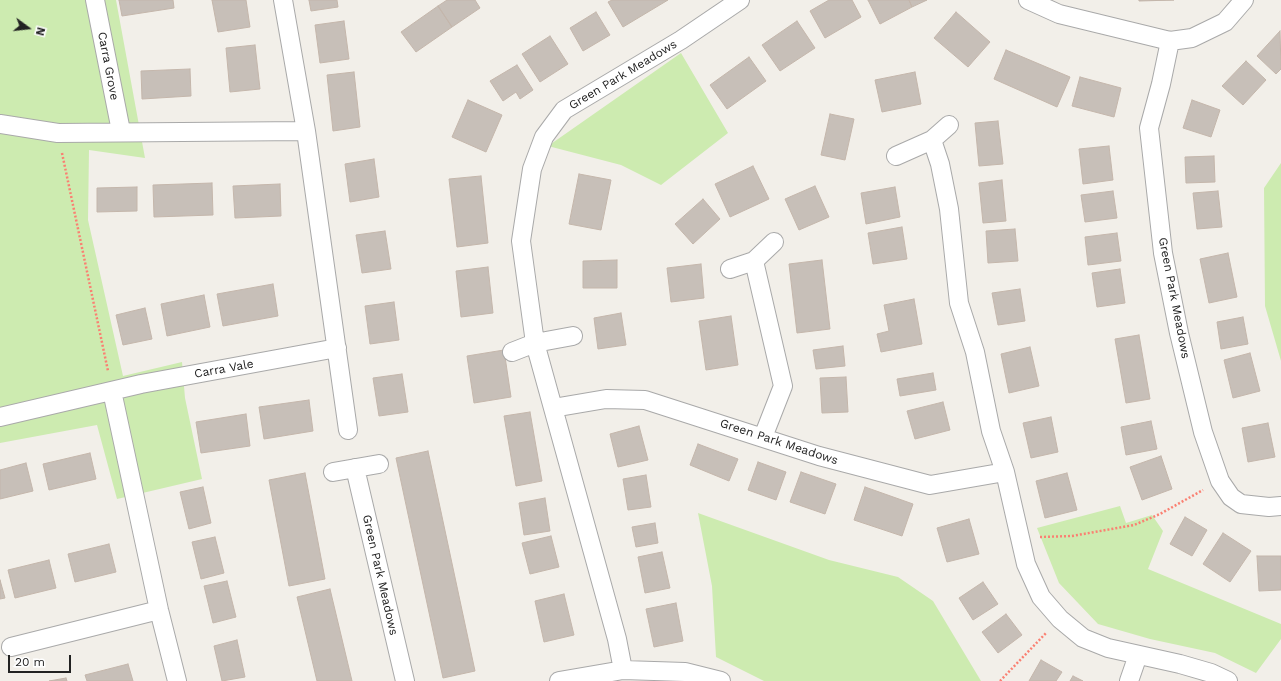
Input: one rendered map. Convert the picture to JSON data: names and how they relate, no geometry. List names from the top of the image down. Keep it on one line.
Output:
{"streets":{"street":["Carra Grove","Green Park Meadows","Carra Vale"]},"scale_bar":"20 m","north":"right"}
